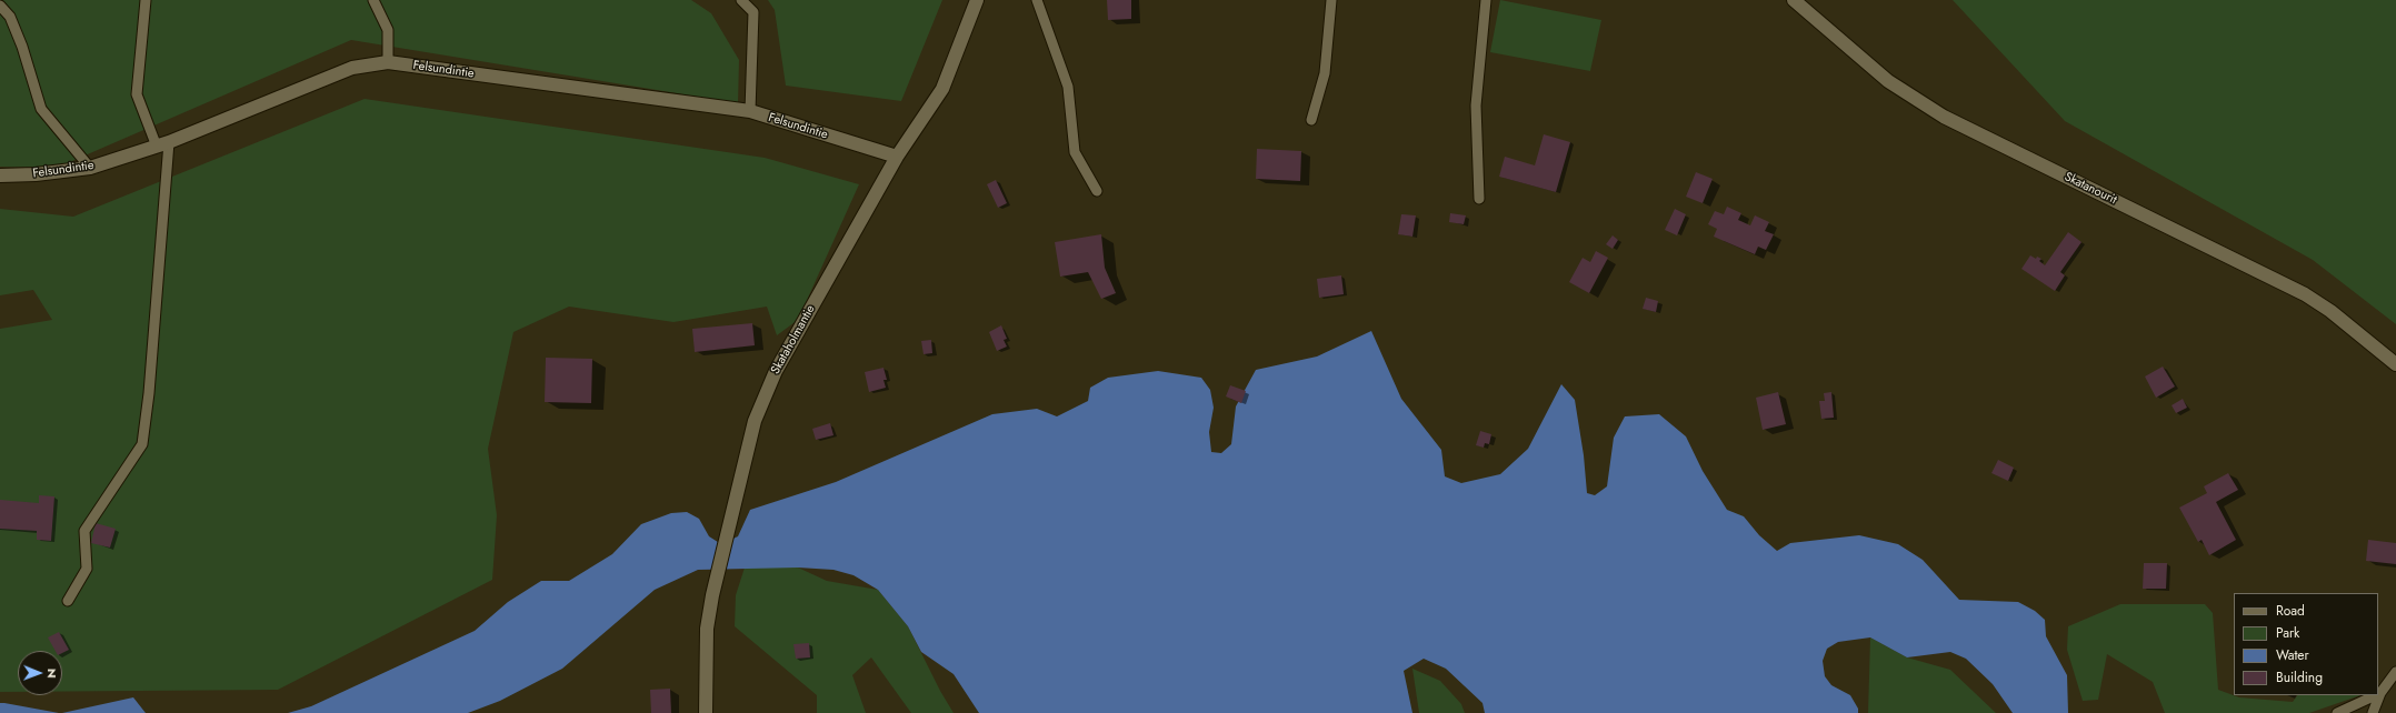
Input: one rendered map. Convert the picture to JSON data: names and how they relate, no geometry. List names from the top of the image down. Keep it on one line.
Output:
{"streets":{"street":["Felsundintie","Skatanourit","Skataholmantie"]},"crossings":[["Felsundintie","Skataholmantie"]],"legend":["Road","Park","Water","Building"],"north":"right"}
